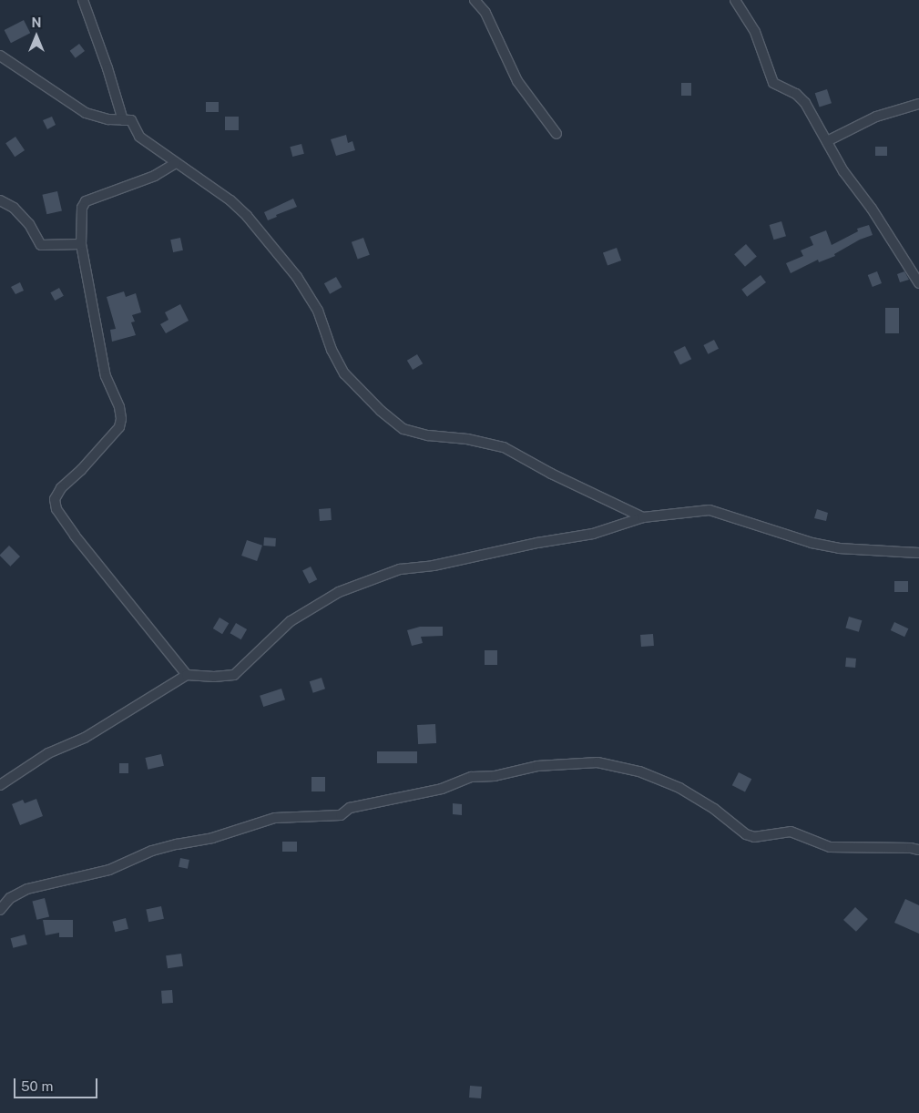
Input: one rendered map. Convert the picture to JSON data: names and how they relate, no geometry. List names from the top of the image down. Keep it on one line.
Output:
{"scale_bar":"50 m","north":"top"}
